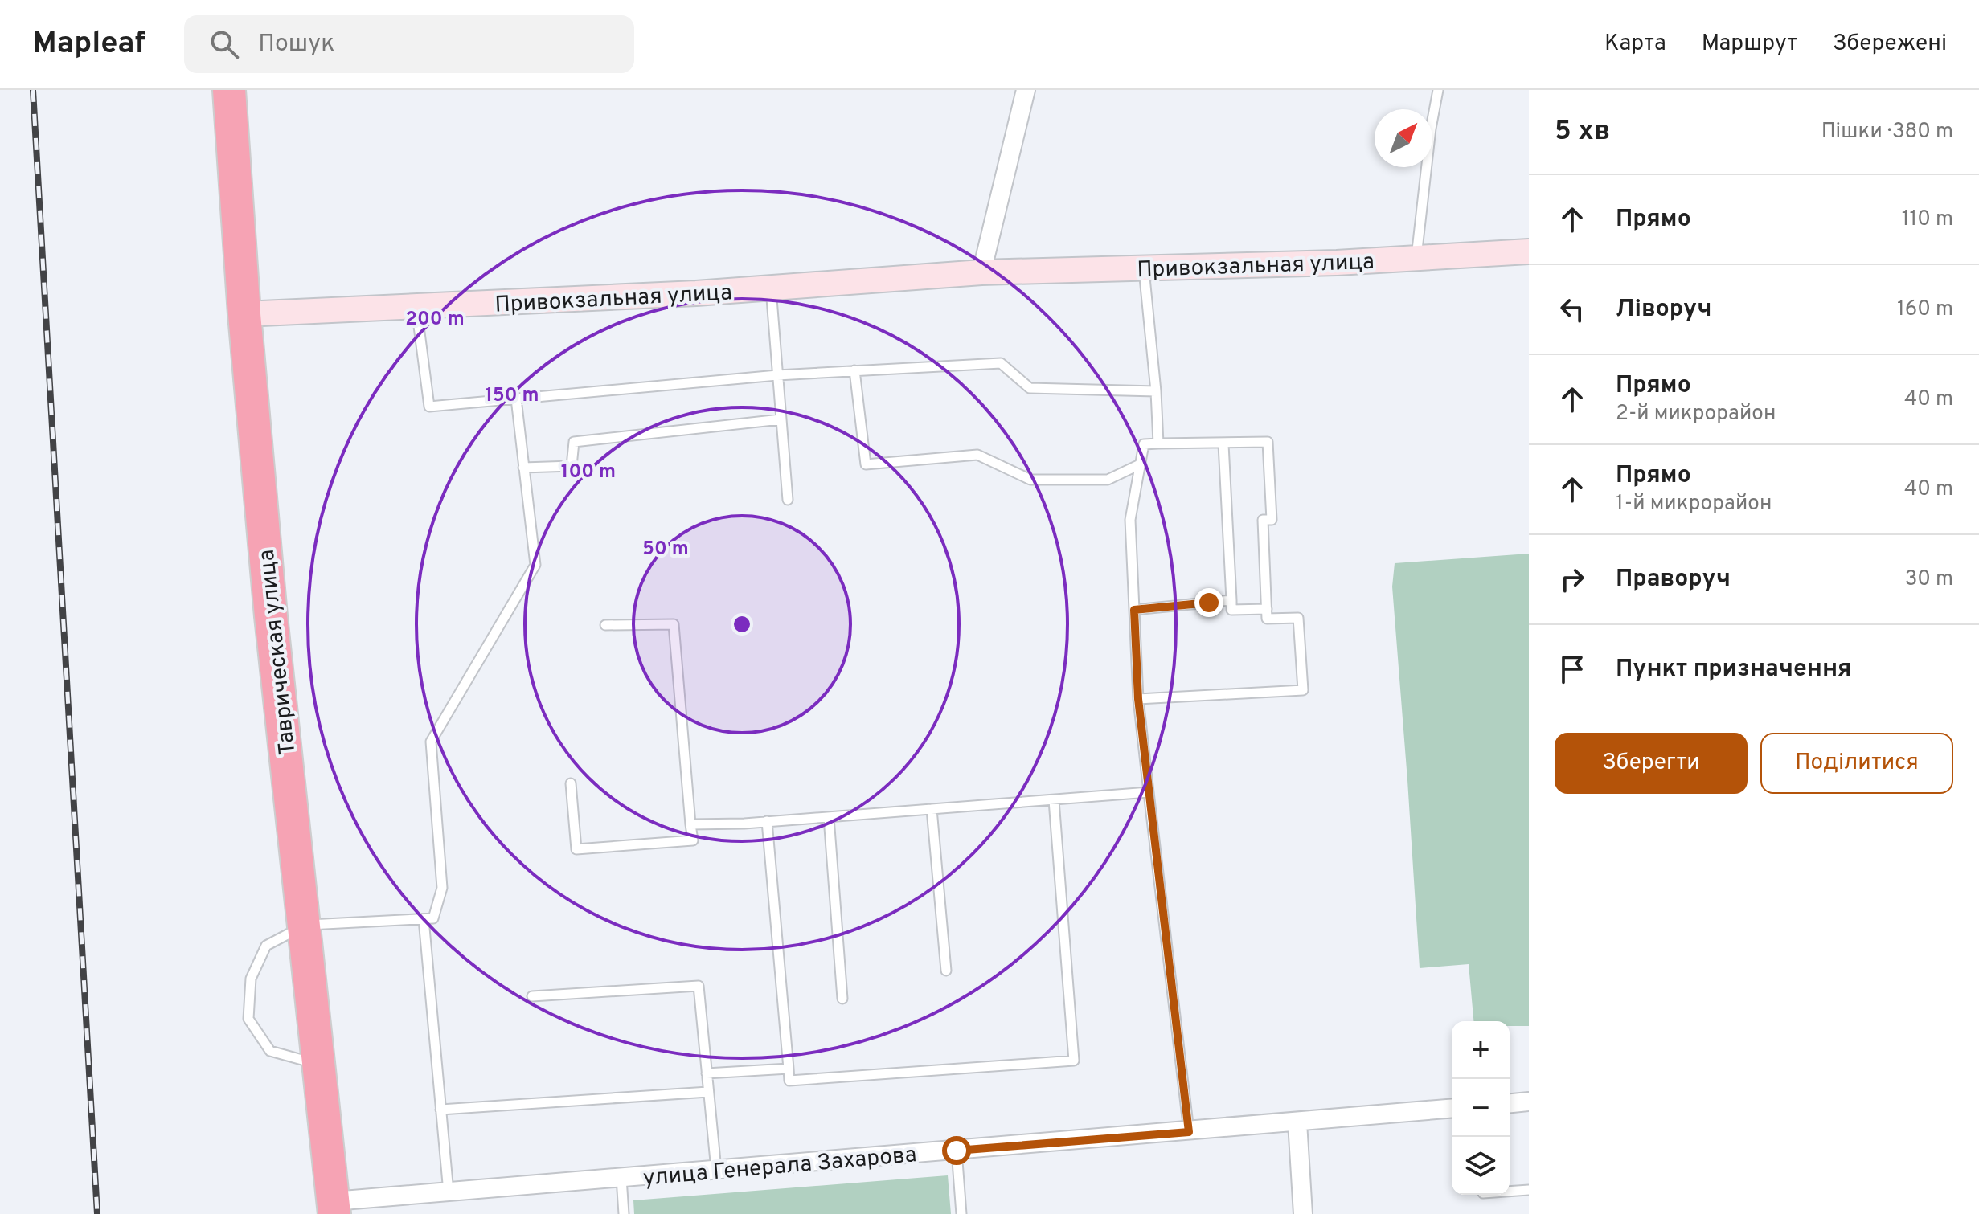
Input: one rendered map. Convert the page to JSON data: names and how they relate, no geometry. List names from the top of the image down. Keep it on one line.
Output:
{"streets":{"highway":["Таврическая улица"],"main road":["Привокзальная улица"],"street":["улица Генерала Захарова"]},"crossings":[["Привокзальная улица","Таврическая улица"],["Таврическая улица","улица Генерала Захарова"]],"north":"top right","page":{"header":"Mapleaf","search":"Пошук","nav":["Карта","Маршрут","Збережені"],"heading":["5 хв","Пішки · 380 m"],"list":[["Прямо","110 m"],["Ліворуч","160 m"],["Прямо","2-й микрорайон","40 m"],["Прямо","1-й микрорайон","40 m"],["Праворуч","30 m"],"Пункт призначення"],"buttons":["Зберегти","Поділитися"],"map_buttons":["+","−"]},"rings":["200 m","150 m","100 m","50 m"]}
